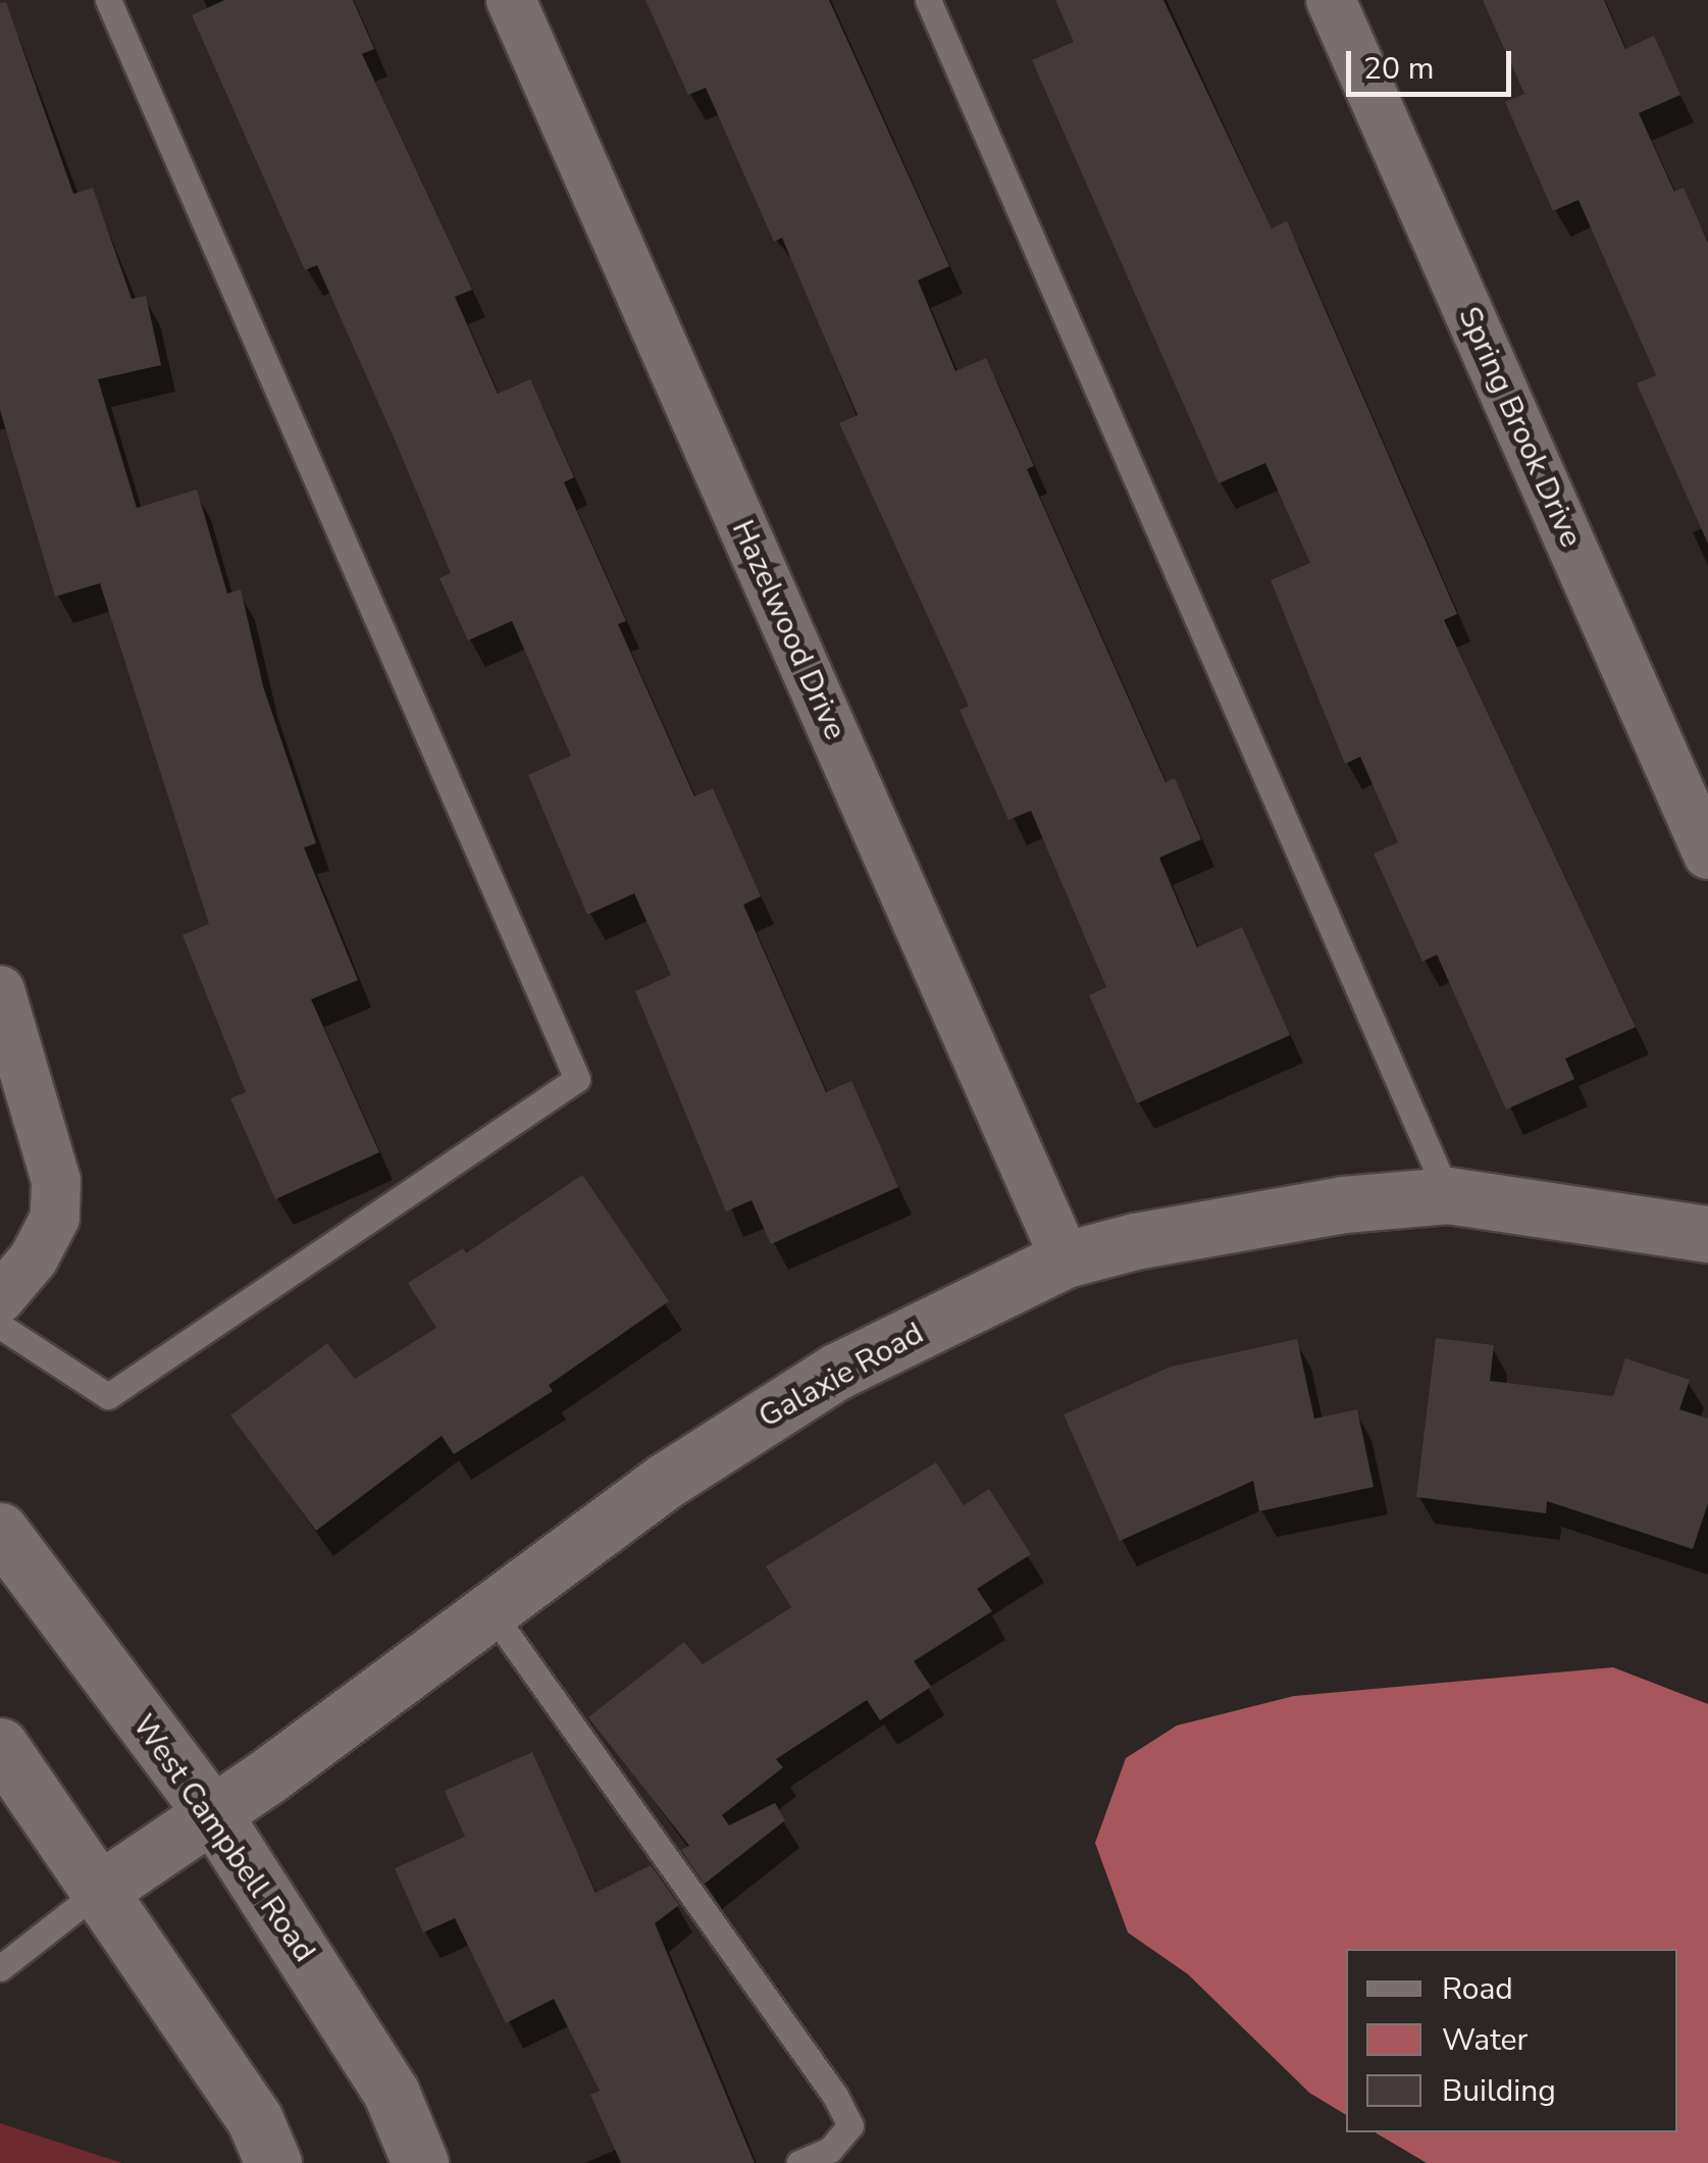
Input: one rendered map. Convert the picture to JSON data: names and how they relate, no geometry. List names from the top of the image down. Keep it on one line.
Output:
{"streets":{"street":["Spring Brook Drive","Hazelwood Drive","Galaxie Road","West Campbell Road"]},"crossings":[["Hazelwood Drive","Galaxie Road"],["Galaxie Road","West Campbell Road"]],"legend":["Road","Water","Building"],"scale_bar":"20 m"}
